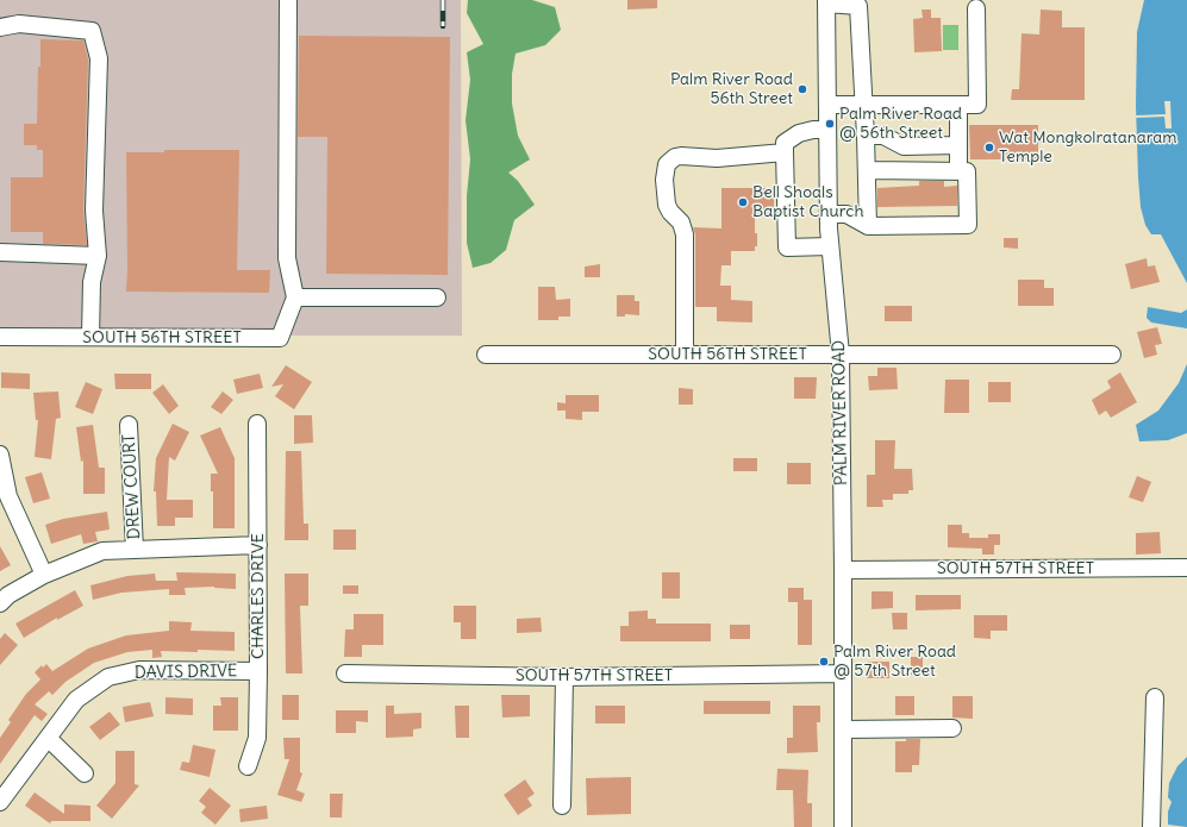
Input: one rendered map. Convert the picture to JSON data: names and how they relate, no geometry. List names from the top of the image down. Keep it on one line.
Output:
{"streets":{"street":["SOUTH 56TH STREET","PALM RIVER ROAD","DREW COURT","SOUTH 57TH STREET","CHARLES DRIVE","DAVIS DRIVE"]},"crossings":[["SOUTH 56TH STREET","PALM RIVER ROAD"],["PALM RIVER ROAD","SOUTH 57TH STREET"],["CHARLES DRIVE","DAVIS DRIVE"]],"places":["Palm River Road 56th Street","Palm River Road @ 56th Street","Wat Mongkolratanaram Temple","Bell Shoals Baptist Church","Palm River Road @ 57th Street"]}
